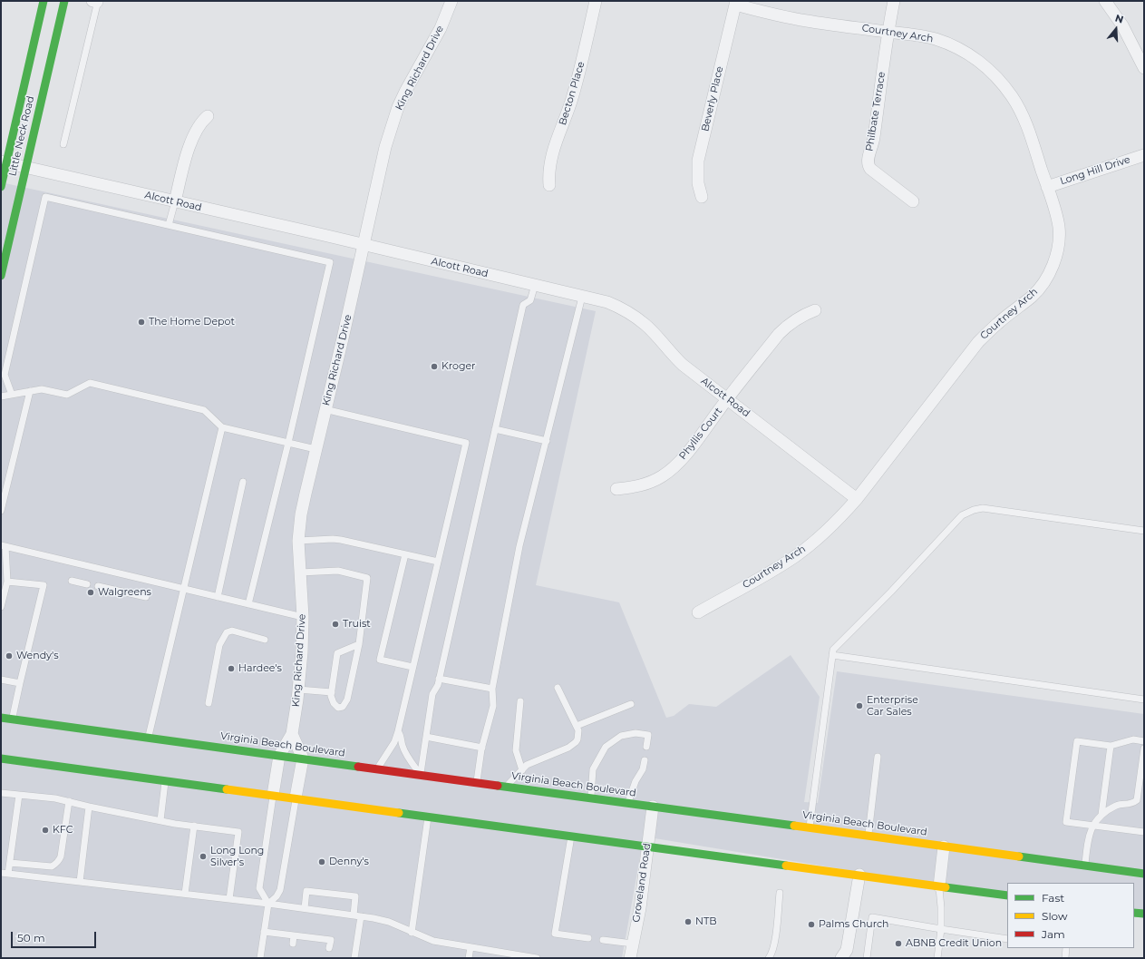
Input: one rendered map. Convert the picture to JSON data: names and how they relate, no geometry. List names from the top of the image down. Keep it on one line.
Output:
{"streets":{"main road":["Little Neck Road","Virginia Beach Boulevard"],"street":["Courtney Arch","King Richard Drive","Becton Place","Beverly Place","Philbate Terrace","Long Hill Drive","Alcott Road","Phyllis Court","Groveland Road"]},"crossings":[["Courtney Arch","Beverly Place"],["Courtney Arch","Philbate Terrace"],["Courtney Arch","Long Hill Drive"],["Courtney Arch","Alcott Road"],["King Richard Drive","Alcott Road"],["King Richard Drive","Virginia Beach Boulevard"],["Little Neck Road","Alcott Road"],["Alcott Road","Phyllis Court"],["Virginia Beach Boulevard","Groveland Road"]],"places":["The Home Depot","Kroger","Walgreens","Truist","Wendy's","Hardee's","Enterprise Car Sales","KFC","Long Long Silver's","Denny's","NTB","Palms Church","ABNB Credit Union"],"legend":["Fast","Slow","Jam"],"scale_bar":"50 m","north":"top"}
